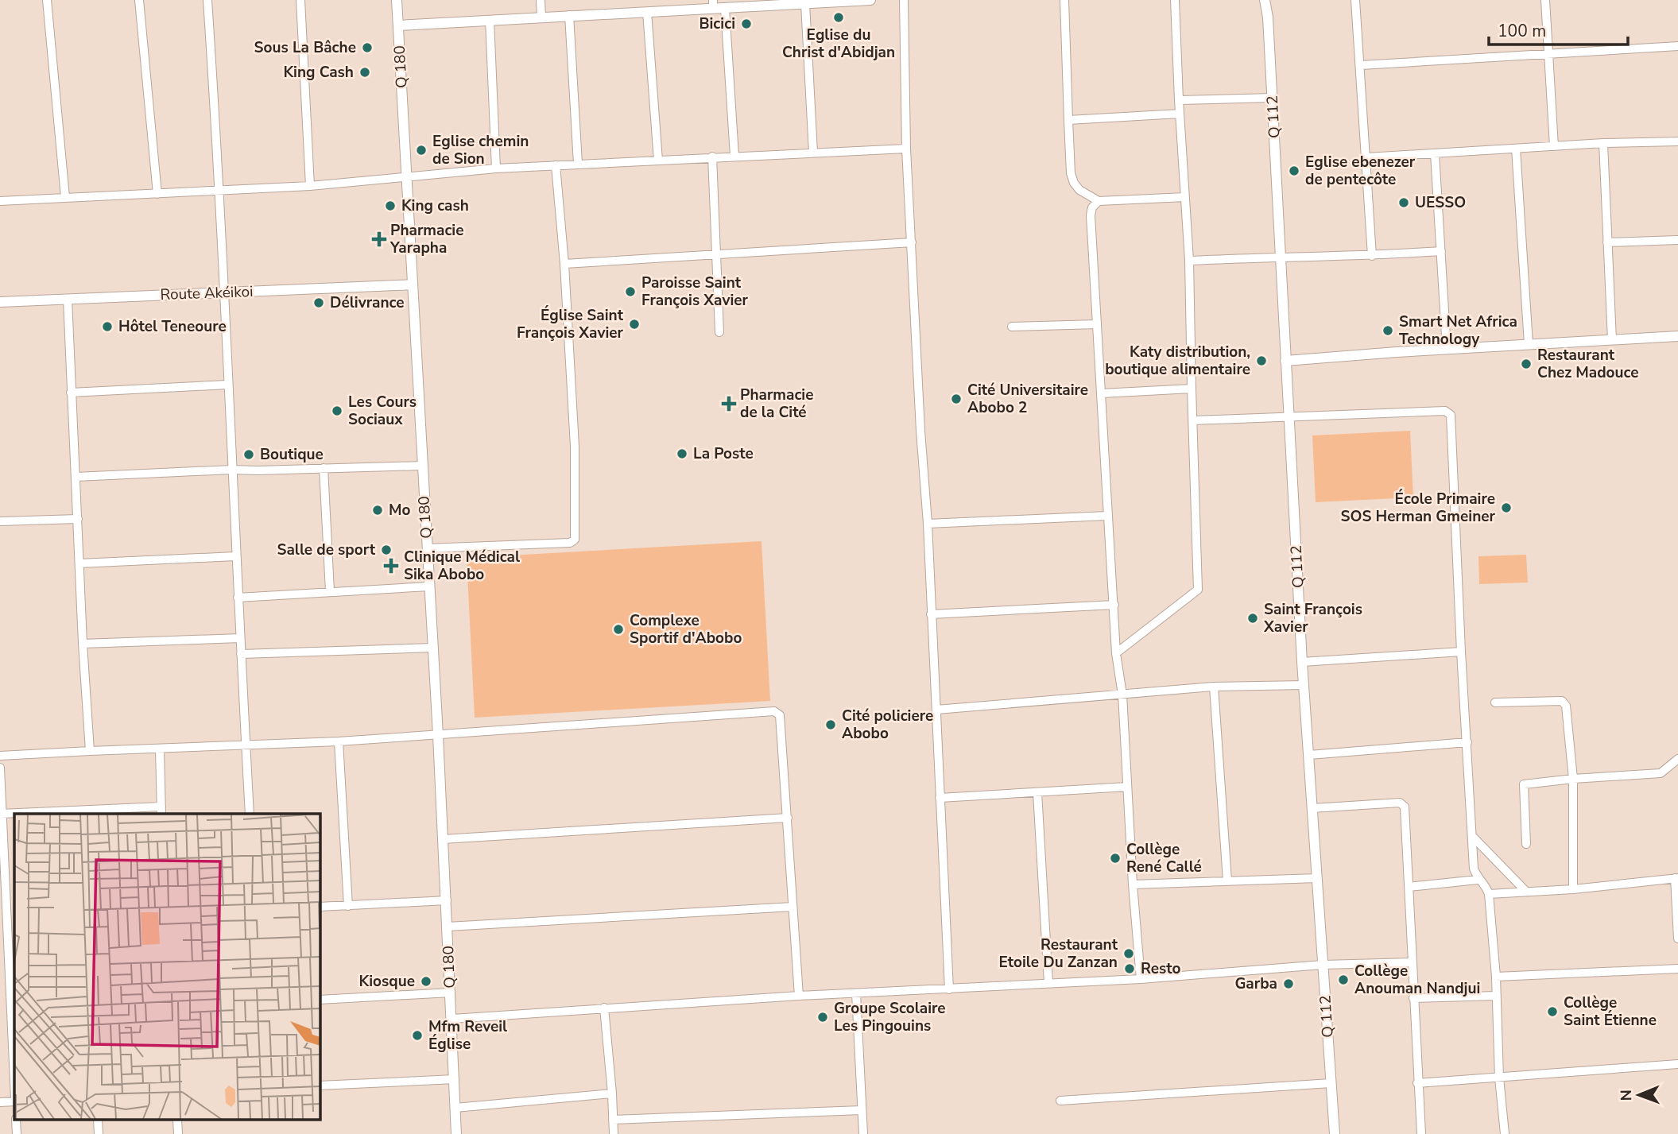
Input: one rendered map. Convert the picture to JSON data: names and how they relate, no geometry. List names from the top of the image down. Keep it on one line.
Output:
{"streets":{"street":["Q 180","Q 112","Route Akéikoi"]},"crossings":[["Q 180","Route Akéikoi"]],"places":{"other":["Eglise du Christ d'Abidjan","Bicici","Sous La Bâche","King Cash","Eglise chemin de Sion","Eglise ebenezer de pentecôte","UESSO","King cash","Paroisse Saint François Xavier","Délivrance","Église Saint François Xavier","Hôtel Teneoure","Smart Net Africa Technology","Katy distribution, boutique alimentaire","Restaurant Chez Madouce","Cité Universitaire Abobo 2","Les Cours Sociaux","La Poste","Boutique","École Primaire SOS Herman Gmeiner","Mo","Salle de sport","Saint François Xavier","Complexe Sportif d'Abobo","Cité policiere Abobo","Collège René Callé","Restaurant Etoile Du Zanzan","Resto","Collège Anouman Nandjui","Kiosque","Garba","Collège Saint Étienne","Groupe Scolaire Les Pingouins","Mfm Reveil Église"],"health":["Pharmacie Yarapha","Pharmacie de la Cité","Clinique Médical Sika Abobo"]},"scale_bar":"100 m","north":"left"}
